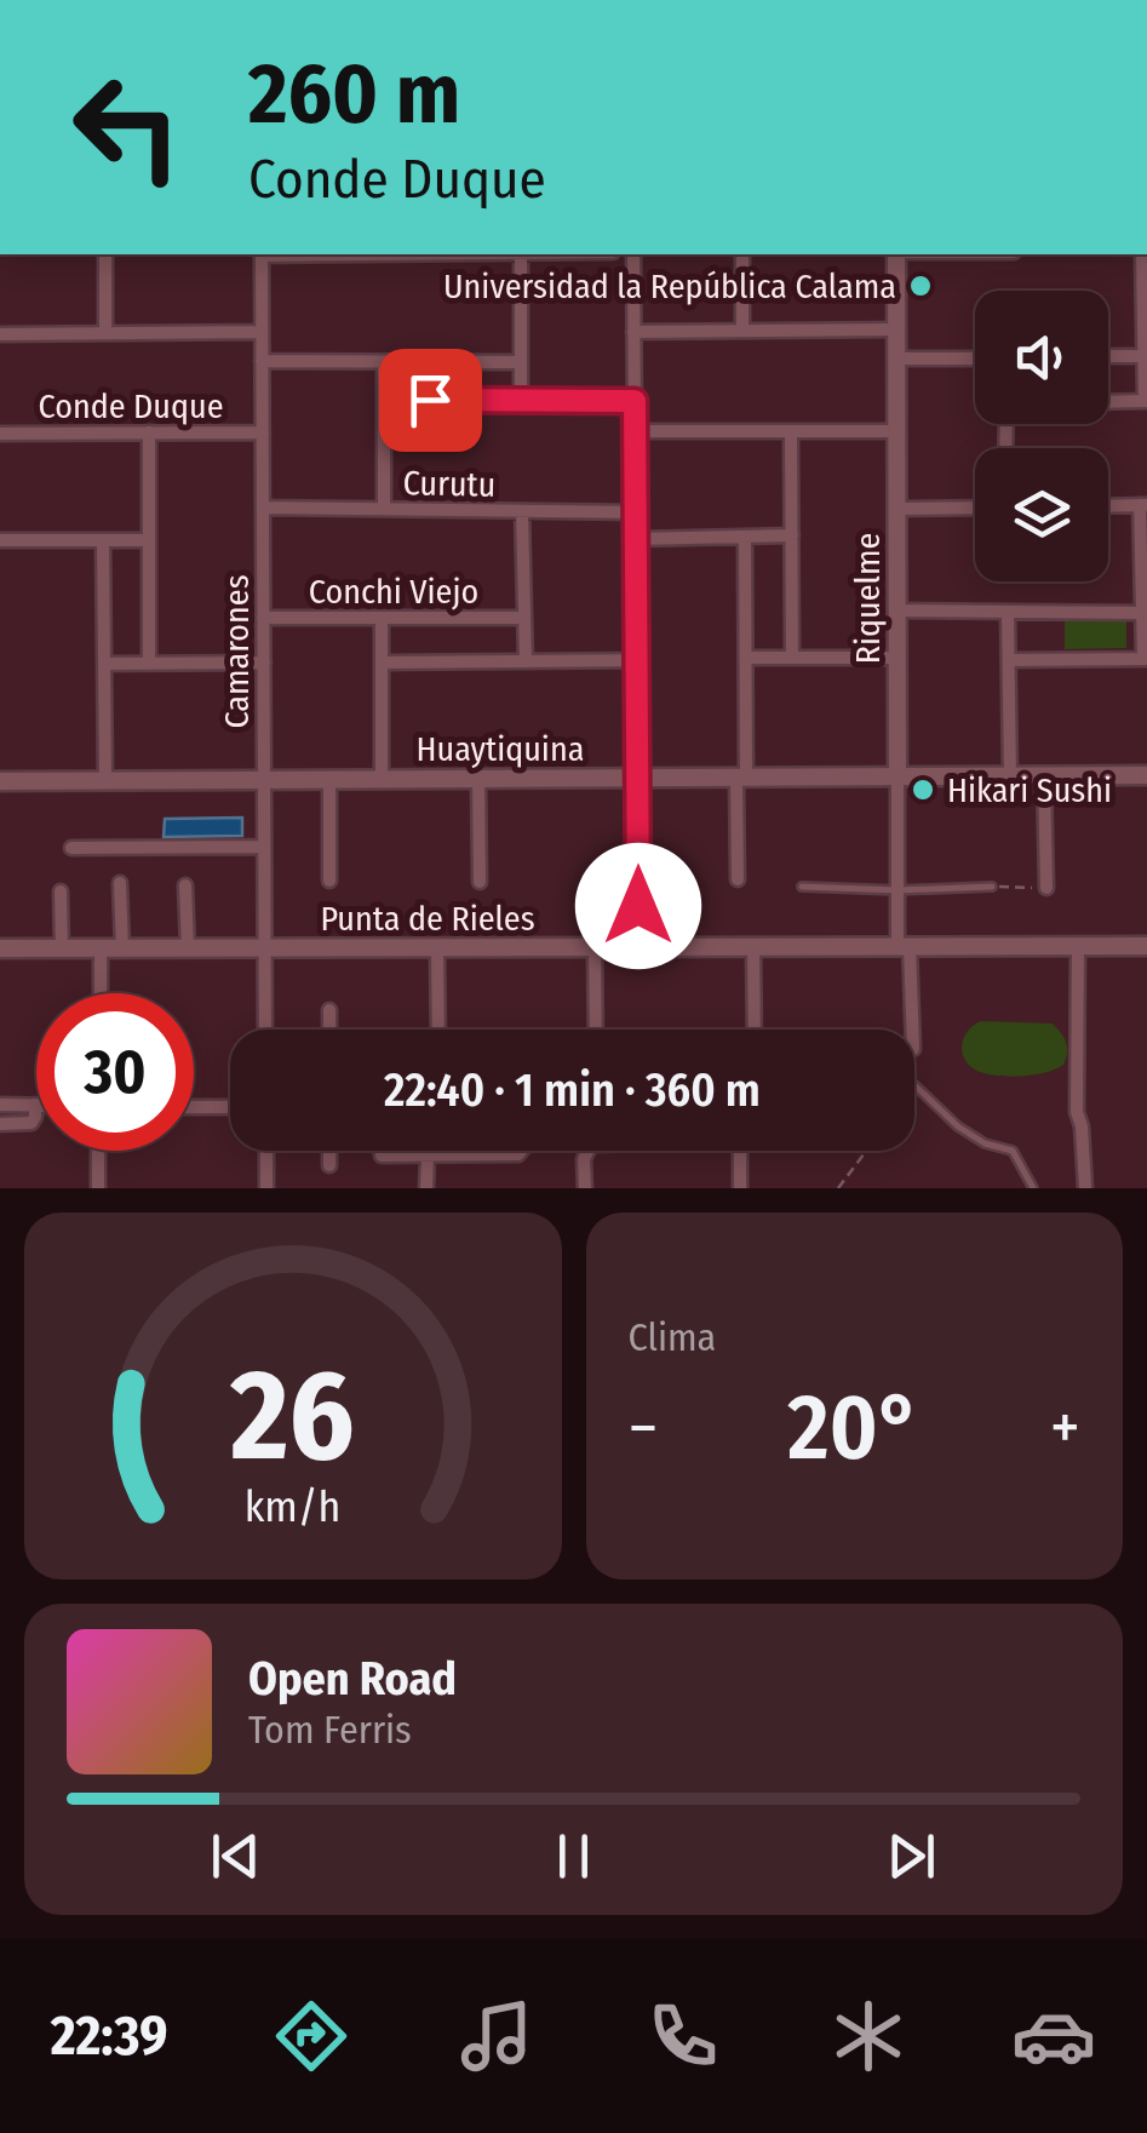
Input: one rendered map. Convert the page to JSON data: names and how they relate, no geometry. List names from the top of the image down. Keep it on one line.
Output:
{"streets":{"street":["Conde Duque","Curutu","Conchi Viejo","Riquelme","Camarones","Huaytiquina","Punta de Rieles"]},"crossings":[["Conde Duque","Camarones"],["Curutu","Camarones"],["Conchi Viejo","Camarones"],["Riquelme","Huaytiquina"],["Riquelme","Punta de Rieles"],["Camarones","Huaytiquina"],["Camarones","Punta de Rieles"]],"places":["Universidad la República Calama","Hikari Sushi"],"page":{"turn":["260 m","Conde Duque"],"limit":"30","trip":"22:40 · 1 min · 360 m","tile":"Clima","heat":["−","20°","+"],"song":["Open Road","Tom Ferris"],"tabs":"22:39","gauge":["26","km/h"]}}
